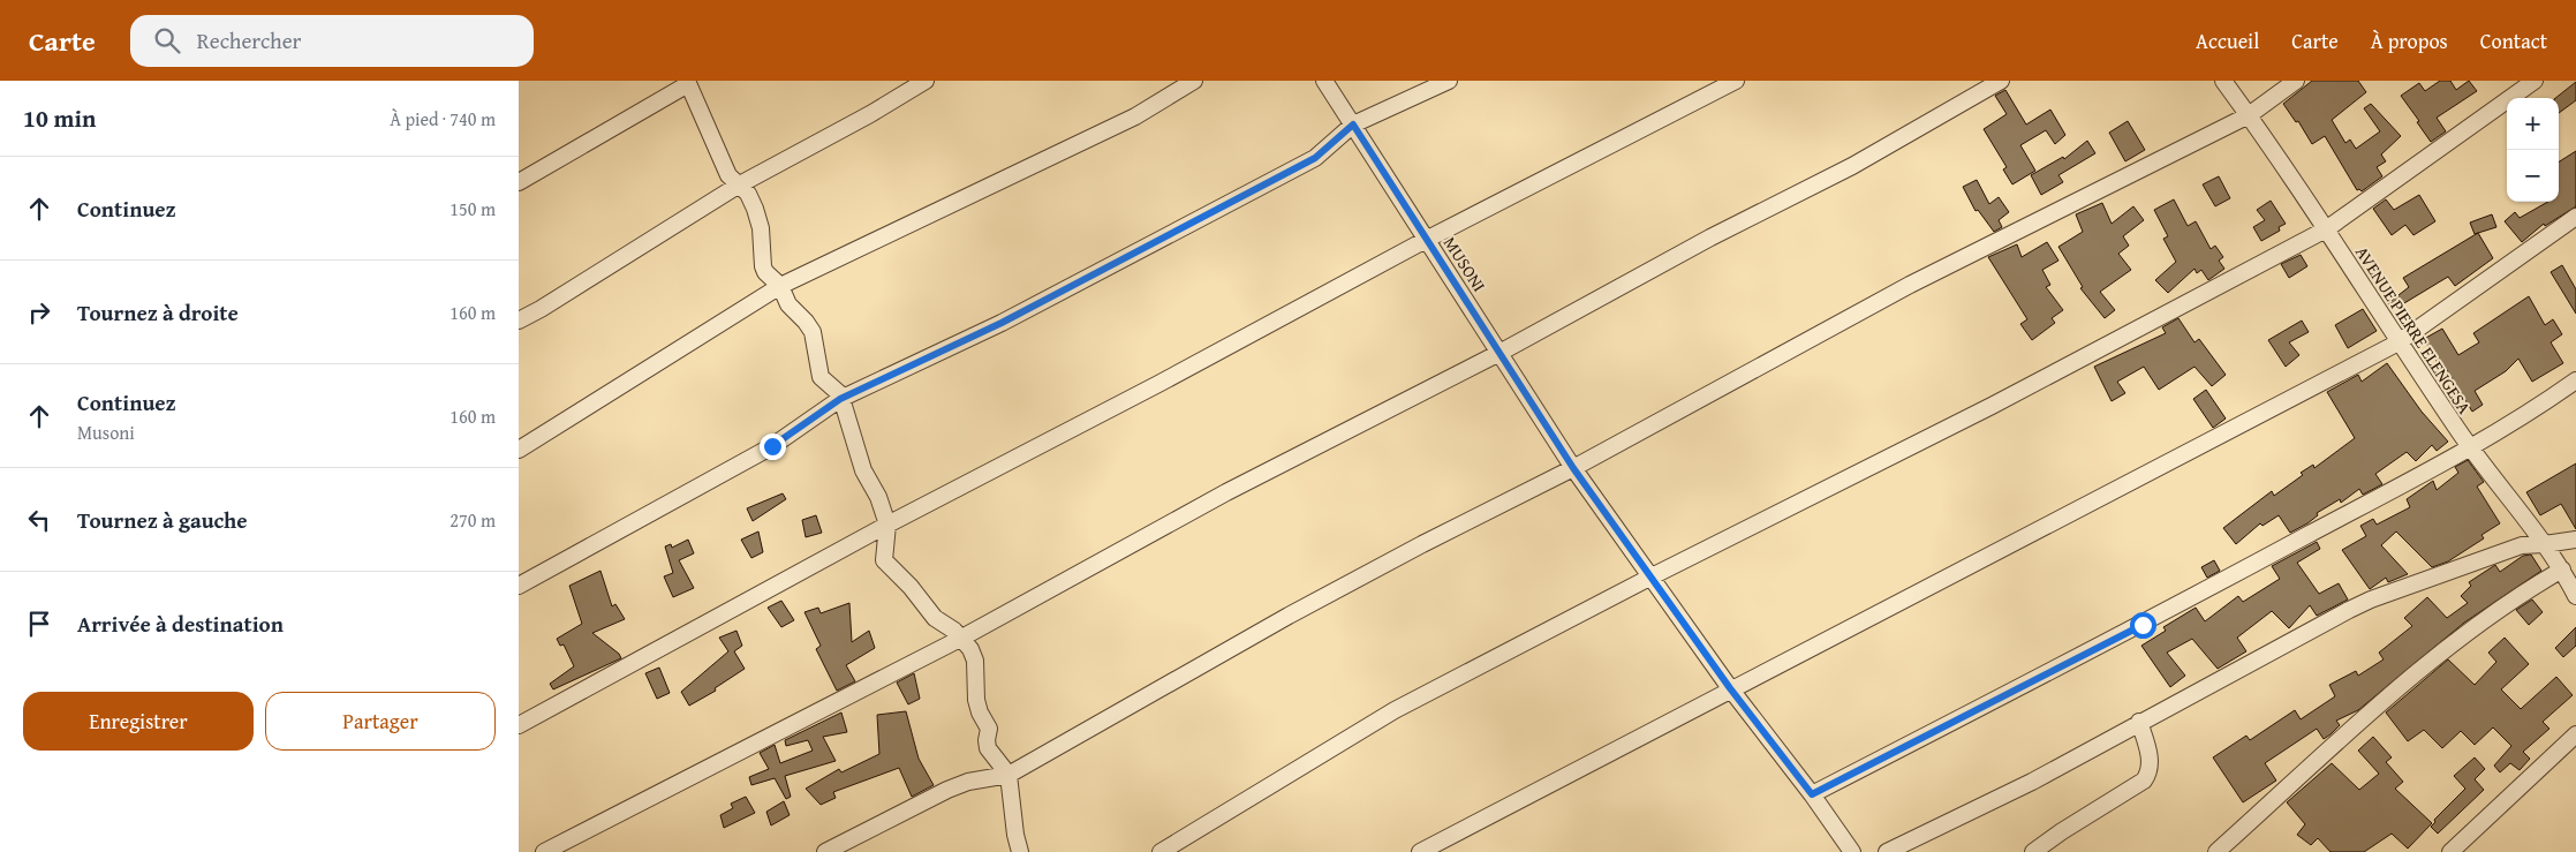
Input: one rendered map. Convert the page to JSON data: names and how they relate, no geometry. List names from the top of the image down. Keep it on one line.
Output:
{"streets":{"street":["MUSONI","AVENUE PIERRE ELENGESA"]},"page":{"header":"Carte","search":"Rechercher","nav":["Accueil","Carte","À propos","Contact"],"heading":["10 min","À pied · 740 m"],"map_buttons":["+","−"],"list":[["Continuez","150 m"],["Tournez à droite","160 m"],["Continuez","Musoni","160 m"],["Tournez à gauche","270 m"],"Arrivée à destination"],"buttons":["Enregistrer","Partager"]}}
